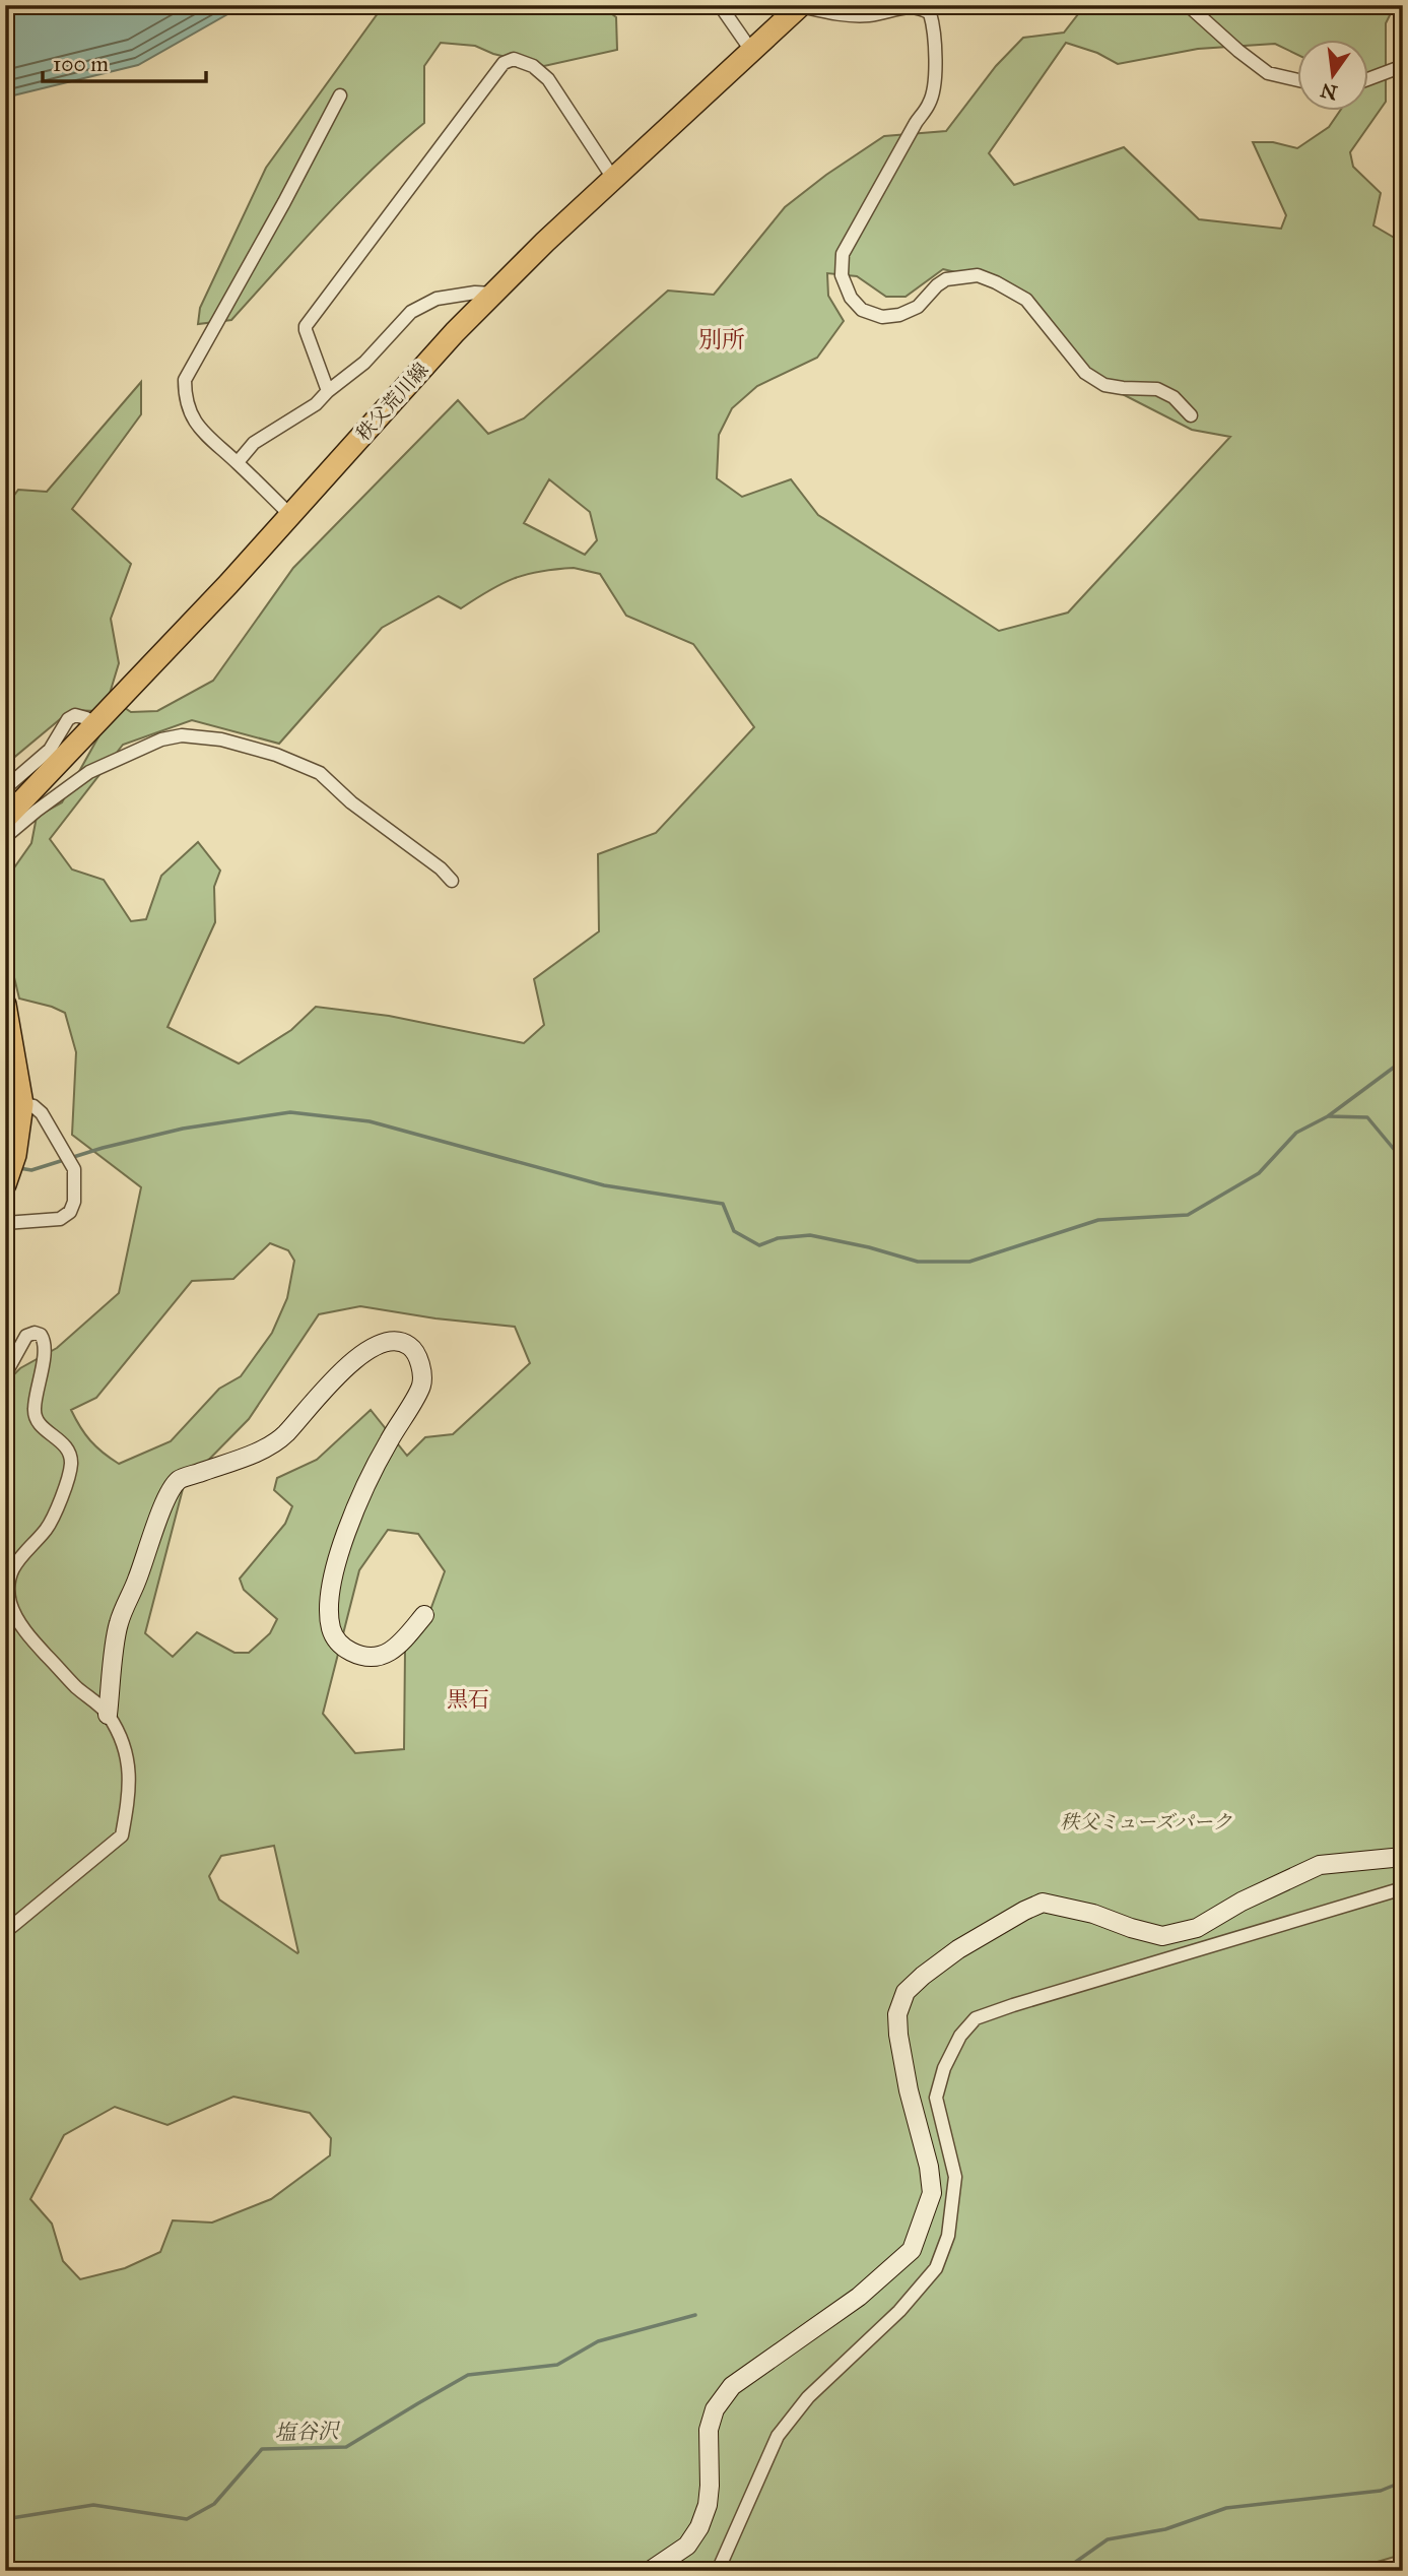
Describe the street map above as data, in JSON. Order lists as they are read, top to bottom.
{
  "streets": {
    "main road": ["秩父荒川線"]
  },
  "districts": ["別所", "黒石"],
  "water": ["塩谷沢"],
  "parks": ["秩父ミューズパーク"],
  "scale_bar": "100 m",
  "north": "bottom"
}
